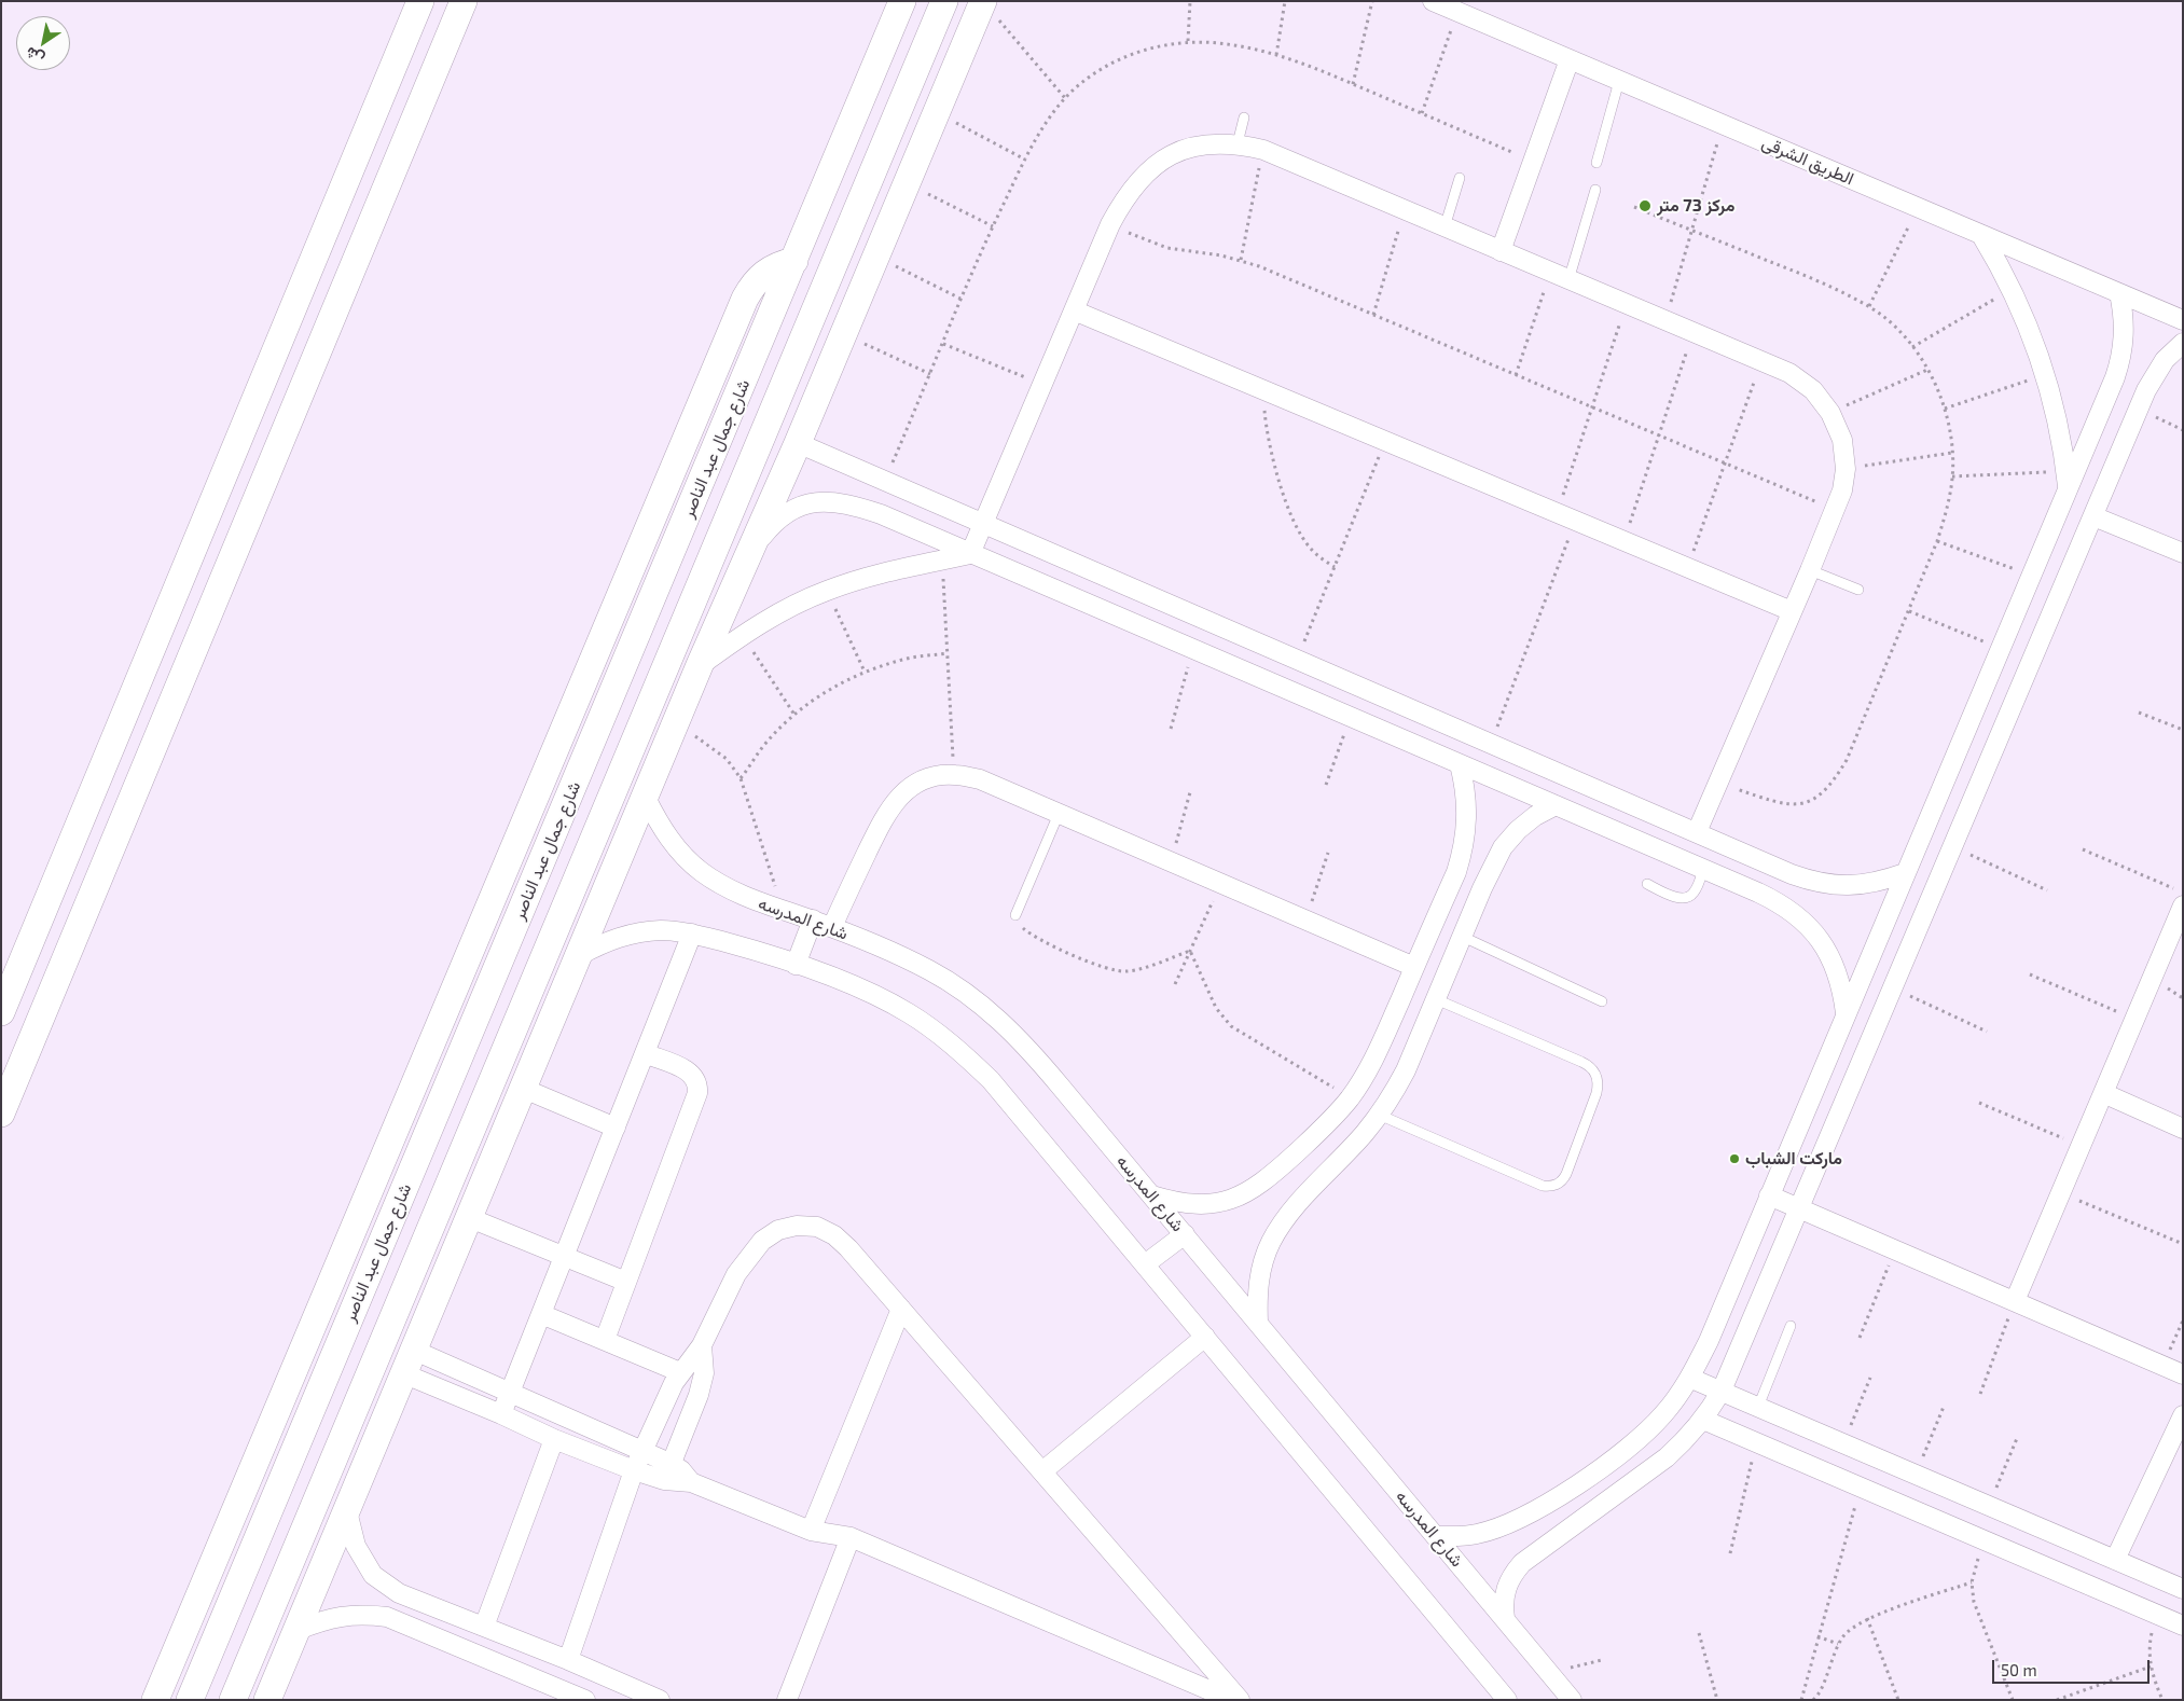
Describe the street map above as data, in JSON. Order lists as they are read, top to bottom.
{
  "streets": {
    "main road": ["شارع جمال عبد الناصر"],
    "street": ["الطريق الشرقى", "شارع المدرسه"]
  },
  "places": ["مركز 73 متر", "ماركت الشباب"],
  "scale_bar": "50 m",
  "north": "bottom left"
}
